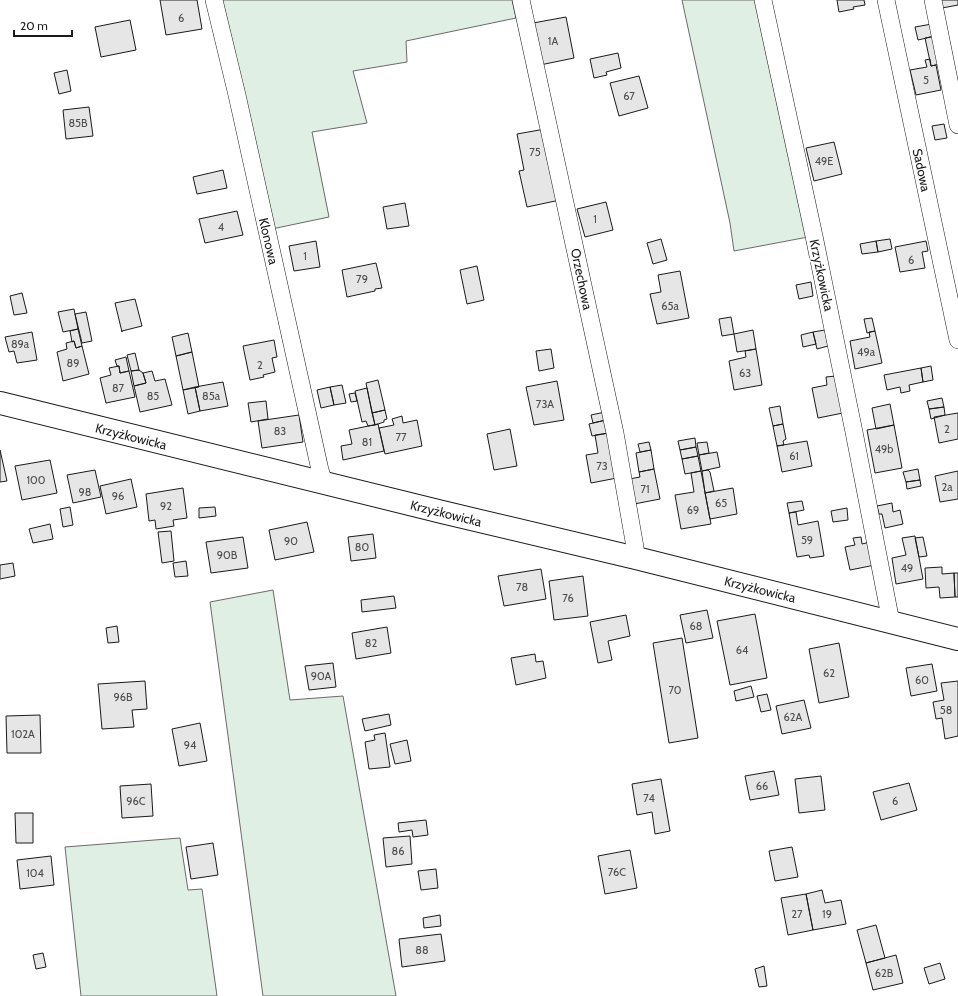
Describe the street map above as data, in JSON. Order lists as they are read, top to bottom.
{
  "streets": {
    "street": [
      "Sadowa",
      "Klonowa",
      "Krzyżkowicka",
      "Orzechowa"
    ]
  },
  "crossings": [
    ["Klonowa", "Krzyżkowicka"],
    ["Krzyżkowicka", "Orzechowa"]
  ],
  "house_numbers": [
    "6",
    "1A",
    "5",
    "67",
    "85B",
    "75",
    "49E",
    "1",
    "4",
    "1",
    "6",
    "79",
    "65a",
    "89a",
    "49a",
    "89",
    "2",
    "63",
    "87",
    "85",
    "85a",
    "73A",
    "2",
    "83",
    "77",
    "81",
    "49b",
    "61",
    "73",
    "100",
    "2a",
    "71",
    "98",
    "96",
    "65",
    "92",
    "69",
    "59",
    "90",
    "80",
    "90B",
    "49",
    "78",
    "76",
    "68",
    "82",
    "64",
    "62",
    "90A",
    "60",
    "70",
    "96B",
    "58",
    "62A",
    "102A",
    "94",
    "66",
    "74",
    "96C",
    "6",
    "86",
    "76C",
    "104",
    "27",
    "19",
    "88",
    "62B"
  ],
  "scale_bar": "20 m"
}
